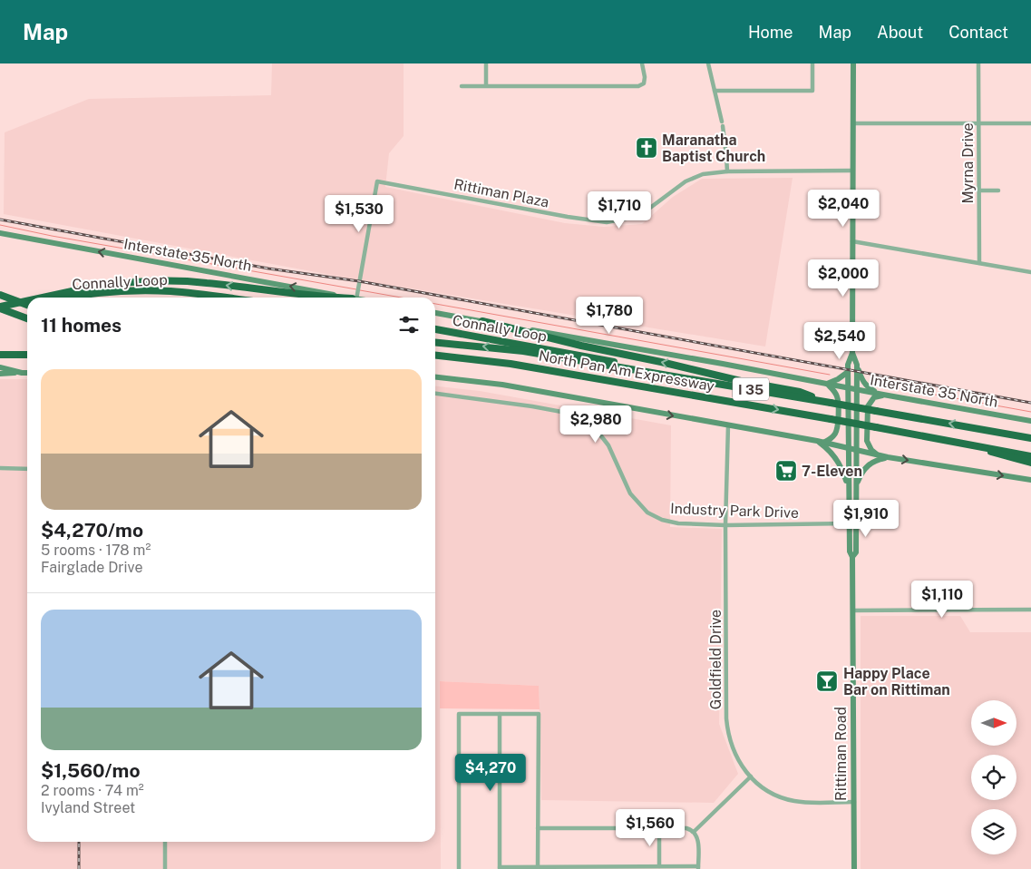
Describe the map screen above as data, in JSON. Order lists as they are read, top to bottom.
{
  "streets": {
    "highway": ["Connally Loop", "North Pan Am Expressway", "I 35"],
    "main road": ["Interstate 35 North", "Rittiman Road"],
    "street": [
      "Myrna Drive",
      "Rittiman Plaza",
      "Industry Park Drive",
      "Goldfield Drive"
    ]
  },
  "crossings": [
    ["Rittiman Plaza", "Rittiman Road"],
    ["Interstate 35 North", "Rittiman Road"],
    ["Connally Loop", "North Pan Am Expressway"],
    ["Industry Park Drive", "Goldfield Drive"],
    ["Industry Park Drive", "Rittiman Road"],
    ["Goldfield Drive", "Rittiman Road"]
  ],
  "one_way": ["Interstate 35 North"],
  "places": {
    "church": ["Maranatha Baptist Church"],
    "supermarket": ["7-Eleven"],
    "bar": ["Happy Place Bar on Rittiman"]
  },
  "north": "right",
  "page": {
    "header": "Map",
    "nav": [
      "Home",
      "Map",
      "About",
      "Contact"
    ],
    "price": [
      "$2,040",
      "$1,710",
      "$1,530",
      "$2,000",
      "$1,780",
      "$2,540",
      "$2,980",
      "$1,910",
      "$1,110",
      "$4,270",
      "$1,560"
    ],
    "heading": "11 homes",
    "list": [
      {
        "name": "$4,270/mo",
        "note": "5 rooms · 178 m² · Fairglade Drive"
      },
      {
        "name": "$1,560/mo",
        "note": "2 rooms · 74 m² · Ivyland Street"
      }
    ]
  }
}
